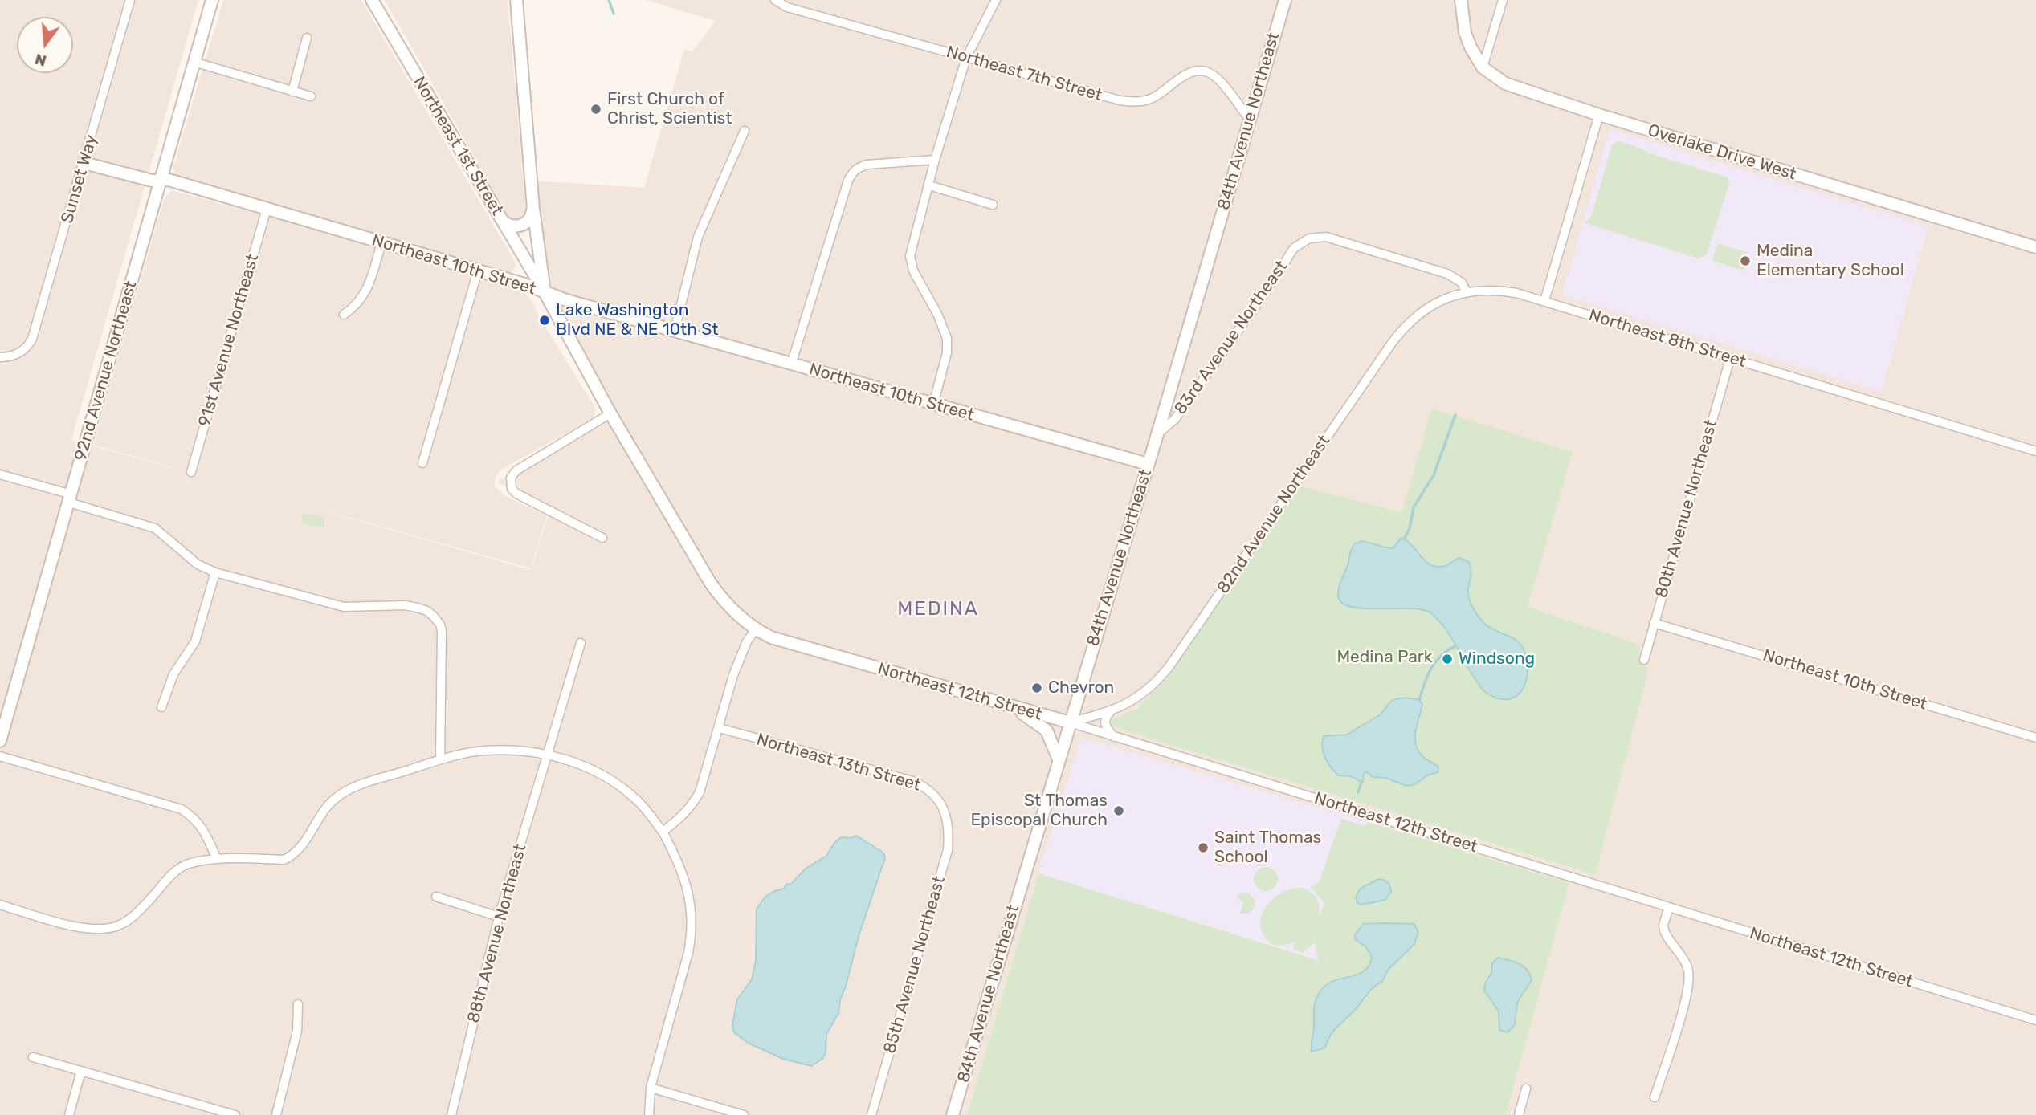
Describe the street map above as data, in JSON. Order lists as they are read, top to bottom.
{
  "streets": {
    "main road": [
      "84th Avenue Northeast",
      "Northeast 1st Street",
      "Overlake Drive West",
      "Northeast 10th Street",
      "92nd Avenue Northeast",
      "Northeast 12th Street"
    ],
    "street": [
      "Northeast 7th Street",
      "Sunset Way",
      "83rd Avenue Northeast",
      "Northeast 8th Street",
      "91st Avenue Northeast",
      "80th Avenue Northeast",
      "82nd Avenue Northeast",
      "Northeast 13th Street",
      "88th Avenue Northeast",
      "85th Avenue Northeast"
    ]
  },
  "crossings": [
    ["Northeast 7th Street", "84th Avenue Northeast"],
    ["84th Avenue Northeast", "Northeast 10th Street"],
    ["84th Avenue Northeast", "83rd Avenue Northeast"],
    ["84th Avenue Northeast", "82nd Avenue Northeast"],
    ["84th Avenue Northeast", "Northeast 12th Street"],
    ["Northeast 1st Street", "Northeast 10th Street"],
    ["Northeast 1st Street", "Northeast 12th Street"],
    ["Sunset Way", "Northeast 10th Street"],
    ["Northeast 10th Street", "91st Avenue Northeast"],
    ["Northeast 10th Street", "92nd Avenue Northeast"],
    ["Northeast 10th Street", "80th Avenue Northeast"],
    ["83rd Avenue Northeast", "Northeast 8th Street"],
    ["83rd Avenue Northeast", "82nd Avenue Northeast"],
    ["Northeast 8th Street", "80th Avenue Northeast"],
    ["Northeast 8th Street", "82nd Avenue Northeast"],
    ["82nd Avenue Northeast", "Northeast 12th Street"],
    ["Northeast 13th Street", "85th Avenue Northeast"]
  ],
  "districts": ["MEDINA"],
  "parks": ["Medina Park"],
  "places": [
    "First Church of Christ, Scientist",
    "Medina Elementary School",
    "Lake Washington Blvd NE & NE 10th St",
    "Windsong",
    "Chevron",
    "St Thomas Episcopal Church",
    "Saint Thomas School"
  ],
  "north": "bottom"
}
